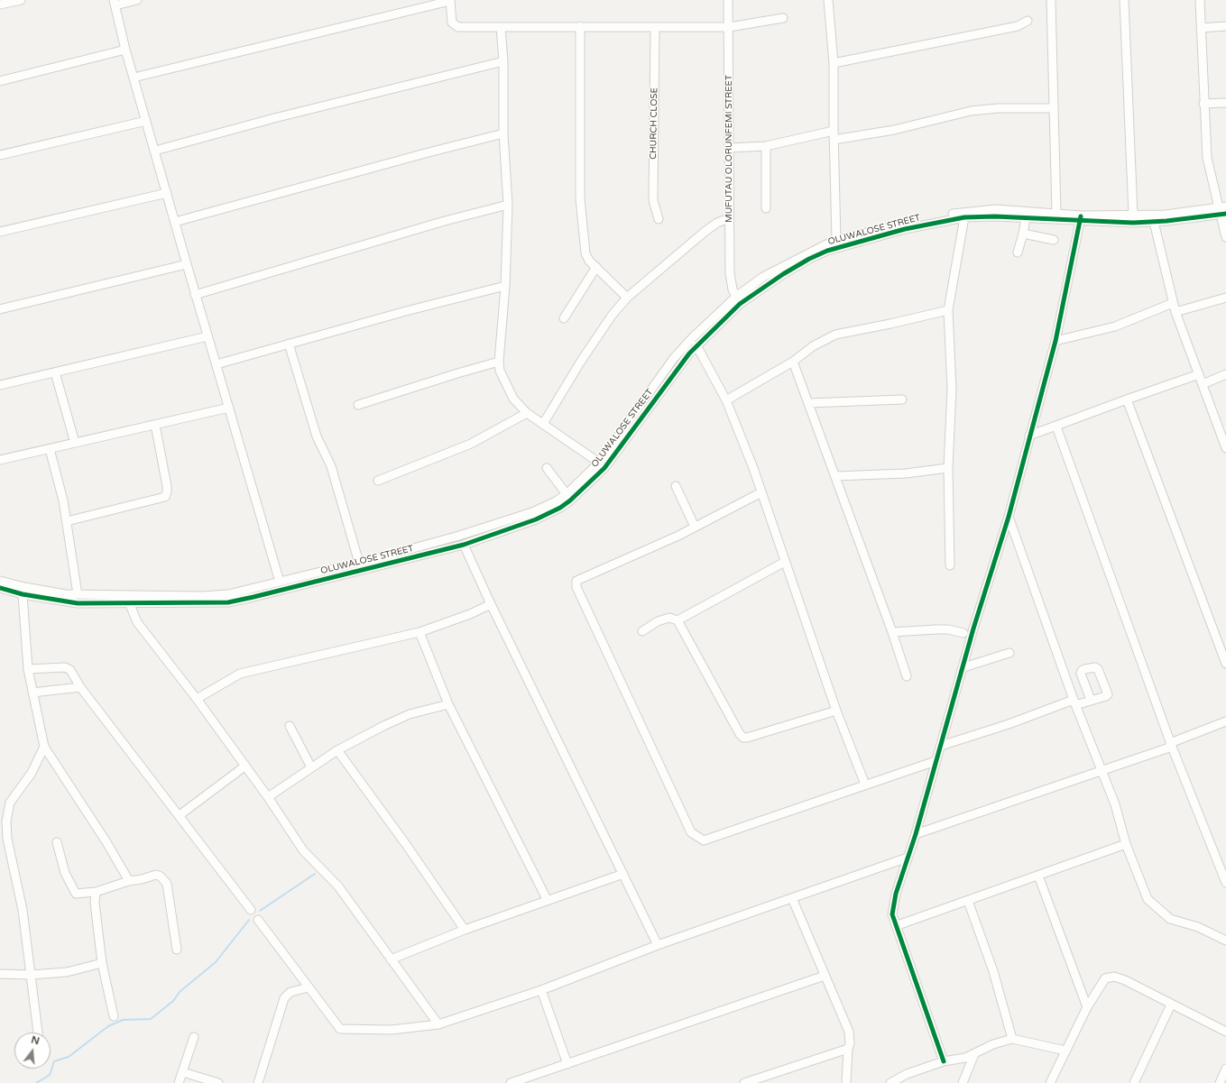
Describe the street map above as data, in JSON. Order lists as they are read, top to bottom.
{
  "streets": {
    "street": ["CHURCH CLOSE", "MUFUTAU OLORUNFEMI STREET", "OLUWALOSE STREET"]
  },
  "crossings": [
    ["MUFUTAU OLORUNFEMI STREET", "OLUWALOSE STREET"]
  ],
  "north": "top"
}
